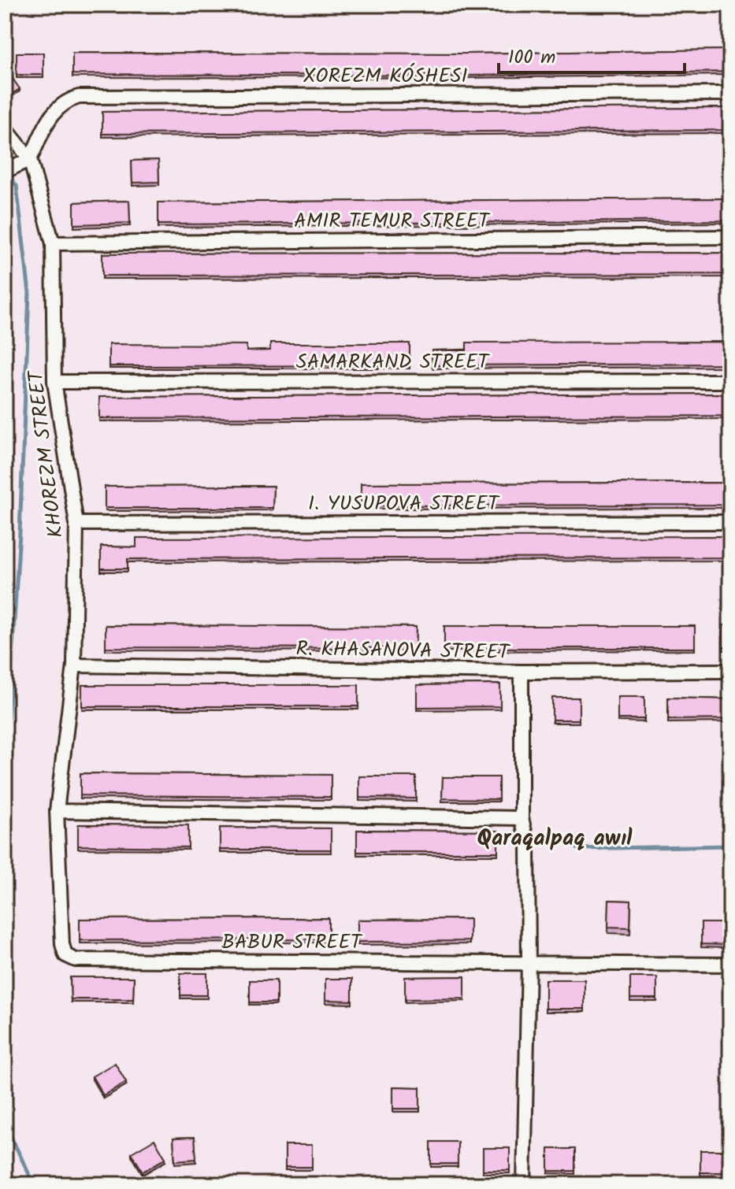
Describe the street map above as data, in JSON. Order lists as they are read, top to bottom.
{
  "streets": {
    "street": [
      "XOREZM KÓSHESI",
      "AMIR TEMUR STREET",
      "SAMARKAND STREET",
      "KHOREZM STREET",
      "I. YUSUPOVA STREET",
      "R. KHASANOVA STREET",
      "BABUR STREET"
    ]
  },
  "crossings": [
    ["XOREZM KÓSHESI", "KHOREZM STREET"],
    ["AMIR TEMUR STREET", "KHOREZM STREET"],
    ["SAMARKAND STREET", "KHOREZM STREET"],
    ["KHOREZM STREET", "I. YUSUPOVA STREET"],
    ["KHOREZM STREET", "R. KHASANOVA STREET"],
    ["KHOREZM STREET", "BABUR STREET"]
  ],
  "districts": ["Qaraqalpaq awıl"],
  "scale_bar": "100 m"
}
